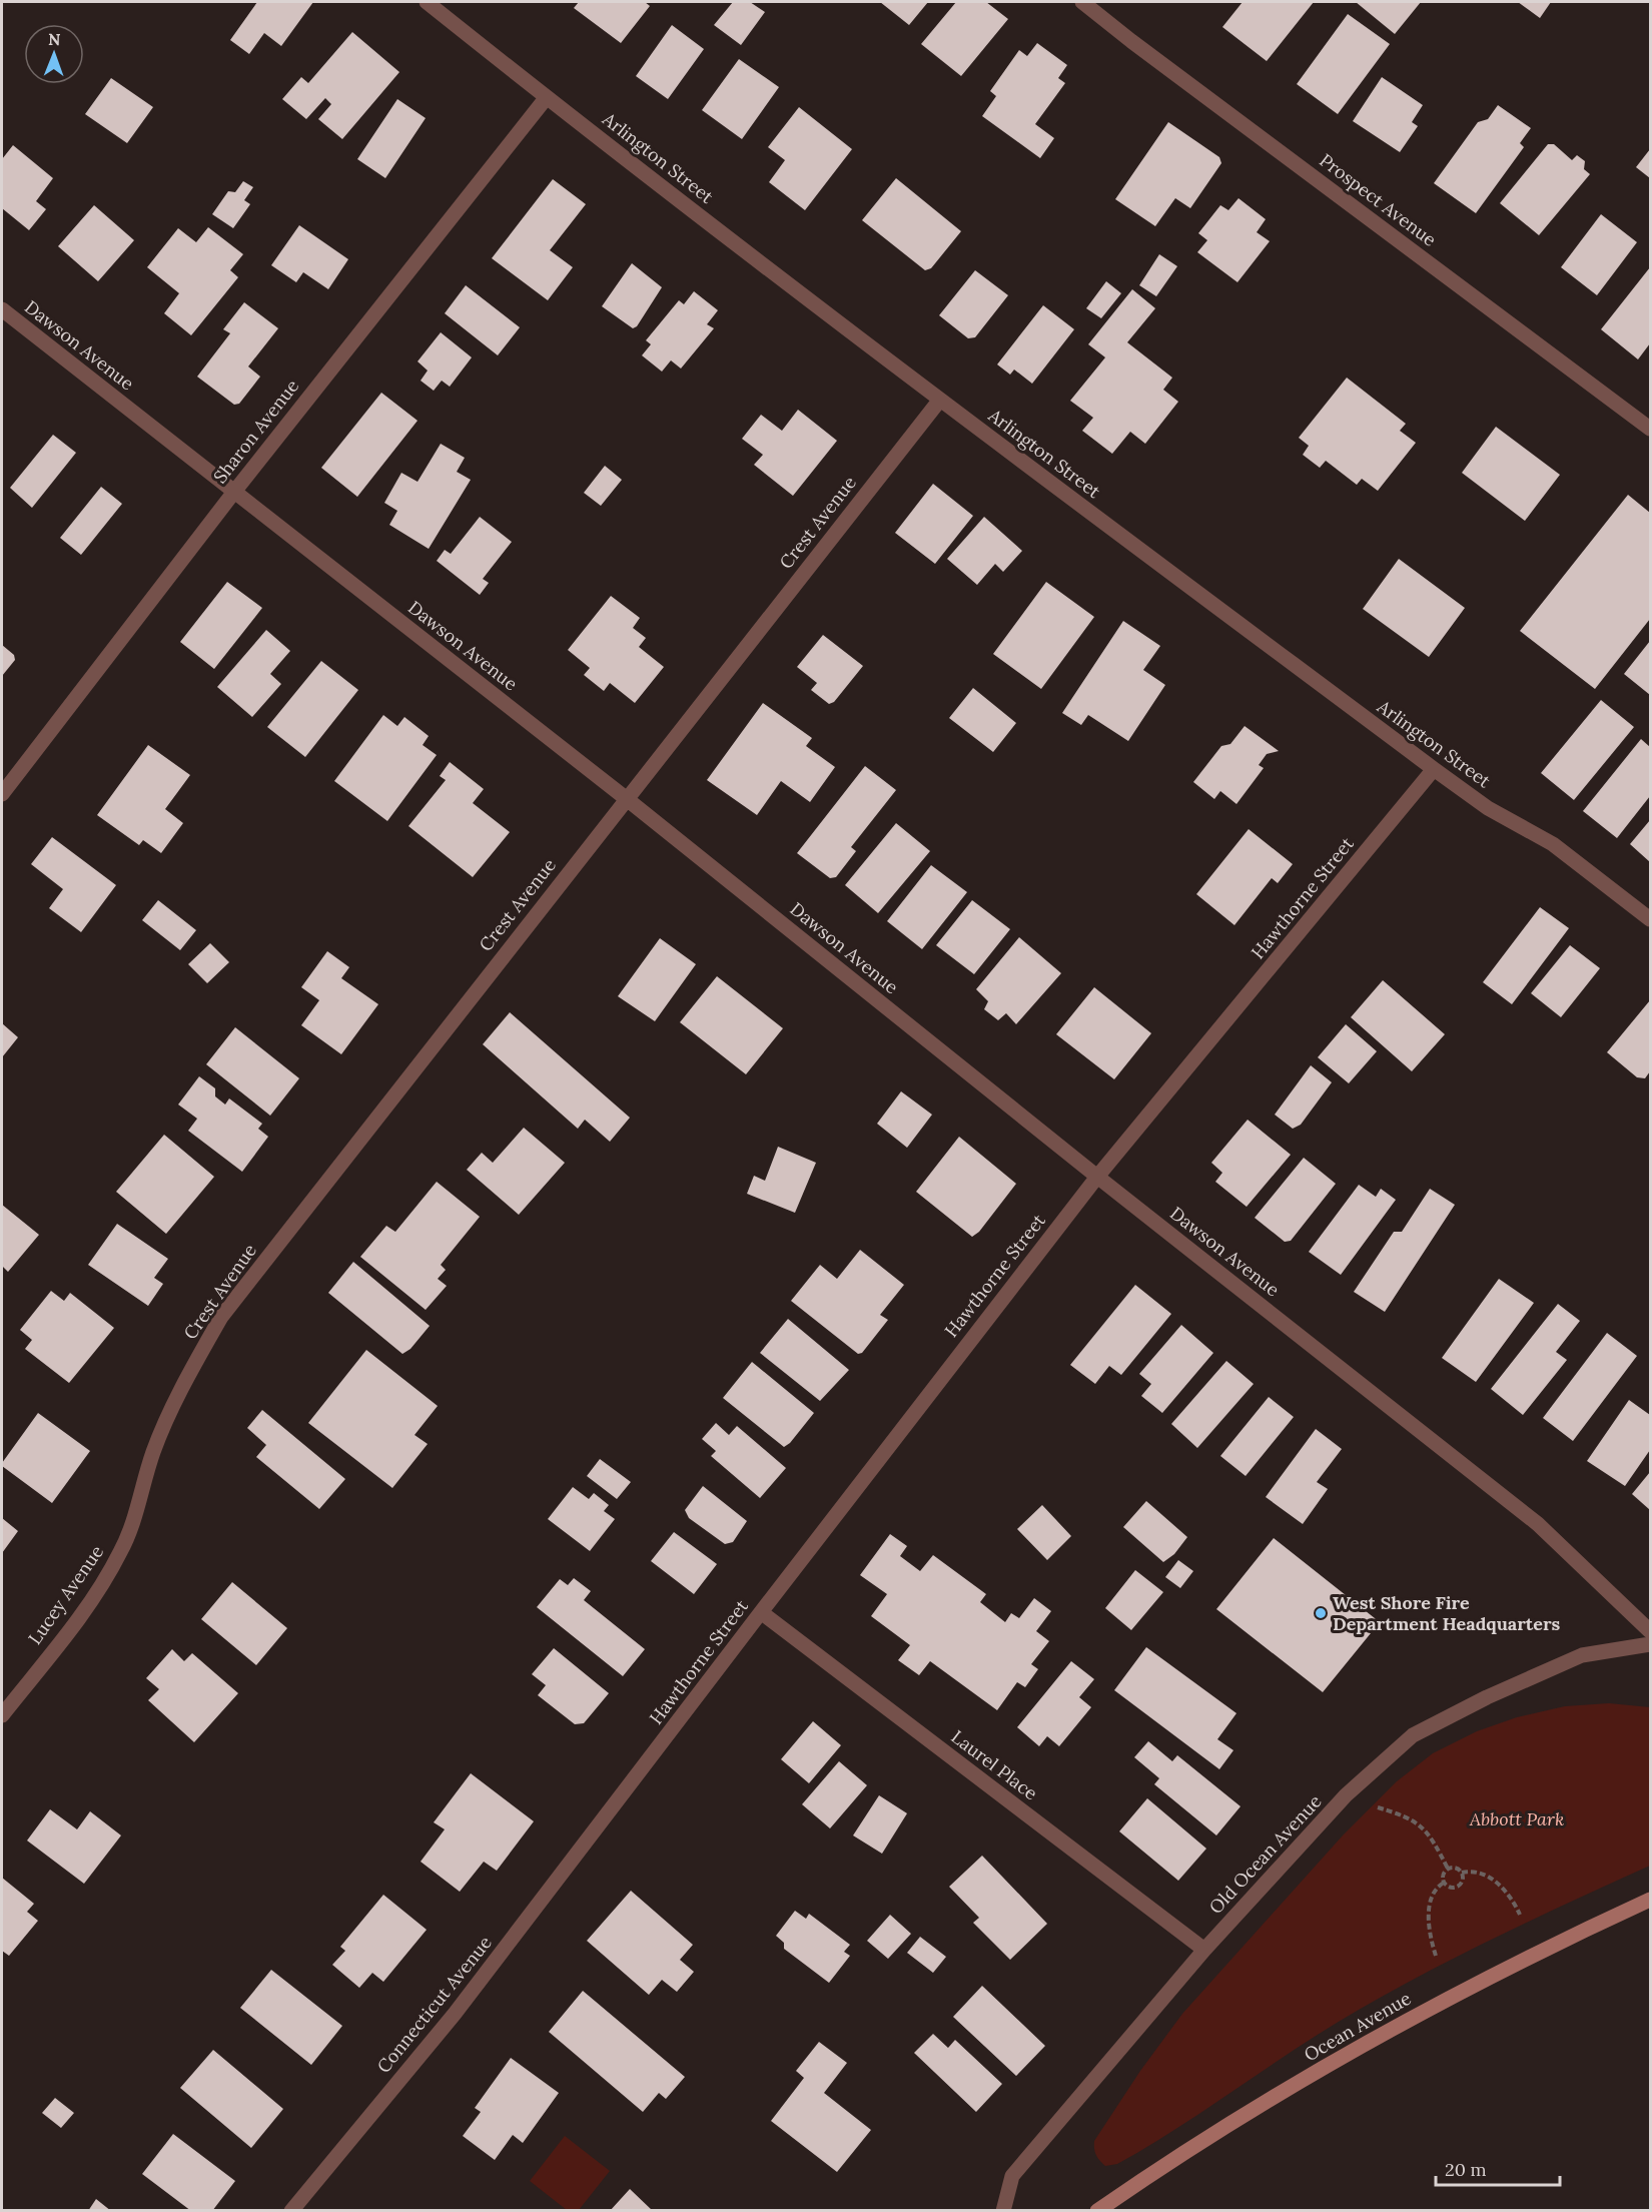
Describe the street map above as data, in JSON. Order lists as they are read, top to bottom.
{
  "streets": {
    "main road": ["Ocean Avenue"],
    "street": [
      "Arlington Street",
      "Prospect Avenue",
      "Dawson Avenue",
      "Sharon Avenue",
      "Crest Avenue",
      "Hawthorne Street",
      "Lucey Avenue",
      "Laurel Place",
      "Old Ocean Avenue",
      "Connecticut Avenue"
    ]
  },
  "crossings": [
    ["Arlington Street", "Sharon Avenue"],
    ["Arlington Street", "Crest Avenue"],
    ["Arlington Street", "Hawthorne Street"],
    ["Dawson Avenue", "Sharon Avenue"],
    ["Dawson Avenue", "Crest Avenue"],
    ["Dawson Avenue", "Hawthorne Street"],
    ["Crest Avenue", "Lucey Avenue"],
    ["Hawthorne Street", "Laurel Place"],
    ["Hawthorne Street", "Connecticut Avenue"],
    ["Laurel Place", "Old Ocean Avenue"]
  ],
  "parks": ["Abbott Park"],
  "places": ["West Shore Fire Department Headquarters"],
  "scale_bar": "20 m",
  "north": "top"
}
